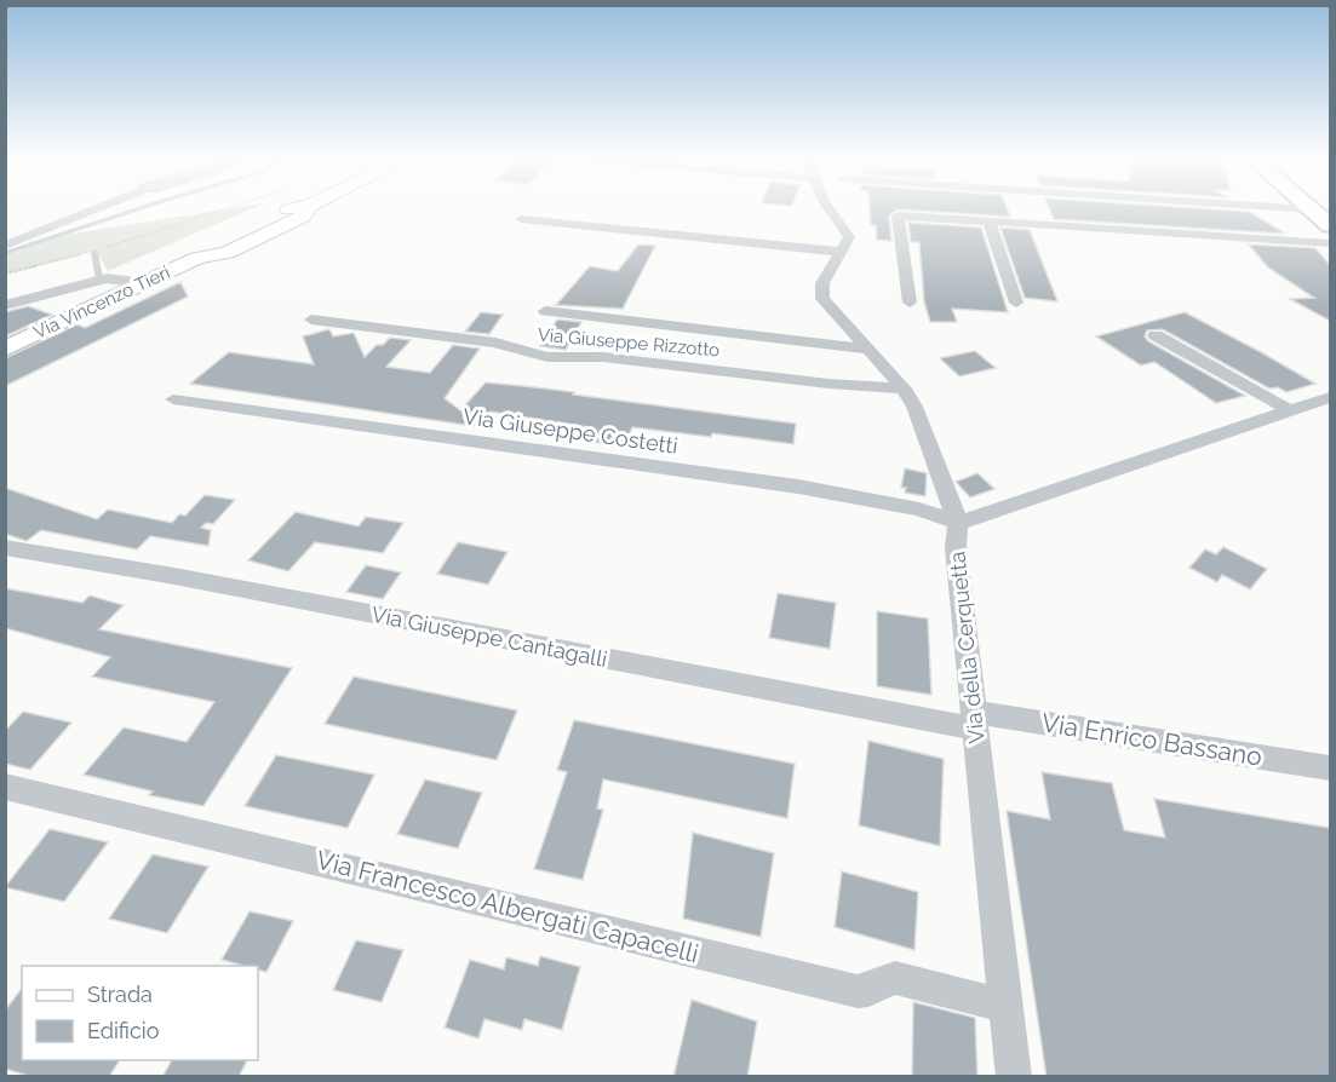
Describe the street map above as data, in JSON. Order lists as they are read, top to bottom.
{
  "streets": {
    "street": [
      "Via Vincenzo Tieri",
      "Via Giuseppe Rizzotto",
      "Via Giuseppe Costetti",
      "Via Giuseppe Cantagalli",
      "Via della Cerquetta",
      "Via Enrico Bassano",
      "Via Francesco Albergati Capacelli"
    ]
  },
  "crossings": [
    ["Via Giuseppe Costetti", "Via della Cerquetta"],
    ["Via Giuseppe Cantagalli", "Via della Cerquetta"],
    ["Via Giuseppe Cantagalli", "Via Enrico Bassano"],
    ["Via della Cerquetta", "Via Enrico Bassano"],
    ["Via della Cerquetta", "Via Francesco Albergati Capacelli"]
  ],
  "legend": ["Strada", "Edificio"]
}
